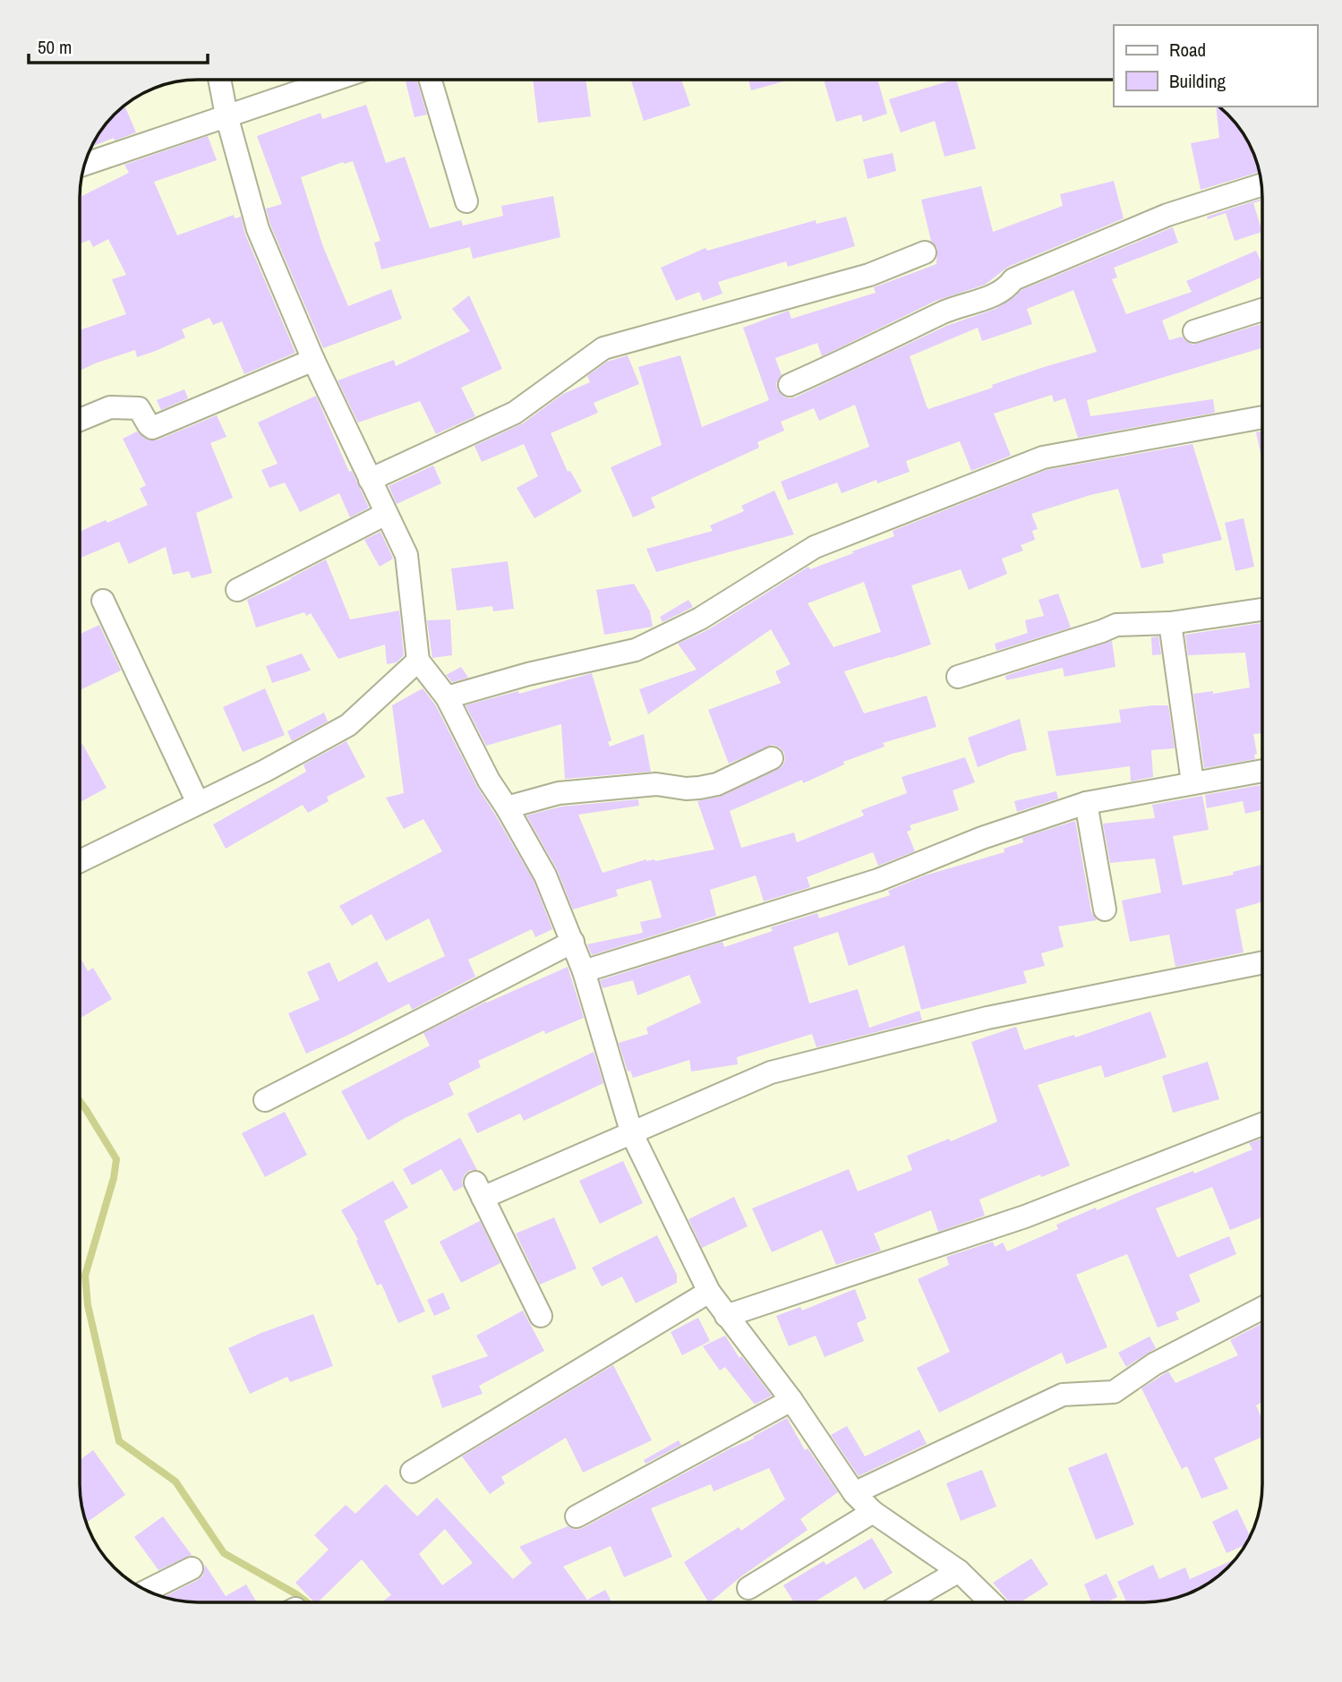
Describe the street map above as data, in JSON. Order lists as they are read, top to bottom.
{
  "legend": ["Road", "Building"],
  "scale_bar": "50 m"
}
